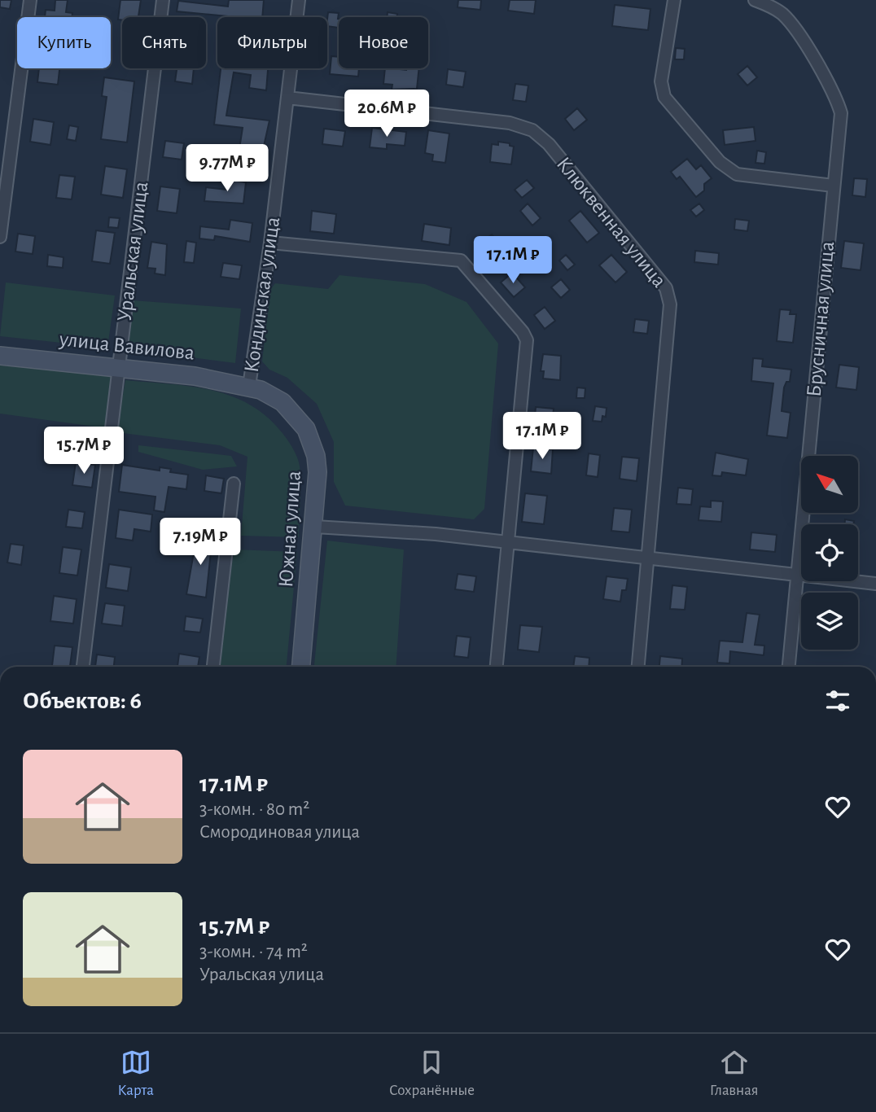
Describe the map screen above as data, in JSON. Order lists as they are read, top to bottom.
{
  "streets": {
    "street": [
      "Клюквенная улица",
      "Уральская улица",
      "Кондинская улица",
      "Брусничная улица",
      "улица Вавилова",
      "Южная улица"
    ]
  },
  "crossings": [
    ["Клюквенная улица", "Кондинская улица"],
    ["Уральская улица", "улица Вавилова"],
    ["Кондинская улица", "улица Вавилова"],
    ["Кондинская улица", "Южная улица"],
    ["улица Вавилова", "Южная улица"]
  ],
  "north": "top left",
  "page": {
    "chip": [
      "Купить",
      "Снять",
      "Фильтры",
      "Новое"
    ],
    "price": [
      "20.6M ₽",
      "9.77M ₽",
      "17.1M ₽",
      "17.1M ₽",
      "15.7M ₽",
      "7.19M ₽"
    ],
    "heading": "Объектов: 6",
    "list": [
      {
        "name": "17.1M ₽",
        "note": "3-комн. · 80 m² · Смородиновая улица"
      },
      {
        "name": "15.7M ₽",
        "note": "3-комн. · 74 m² · Уральская улица"
      }
    ],
    "tabs": ["Карта", "Сохранённые", "Главная"]
  }
}
